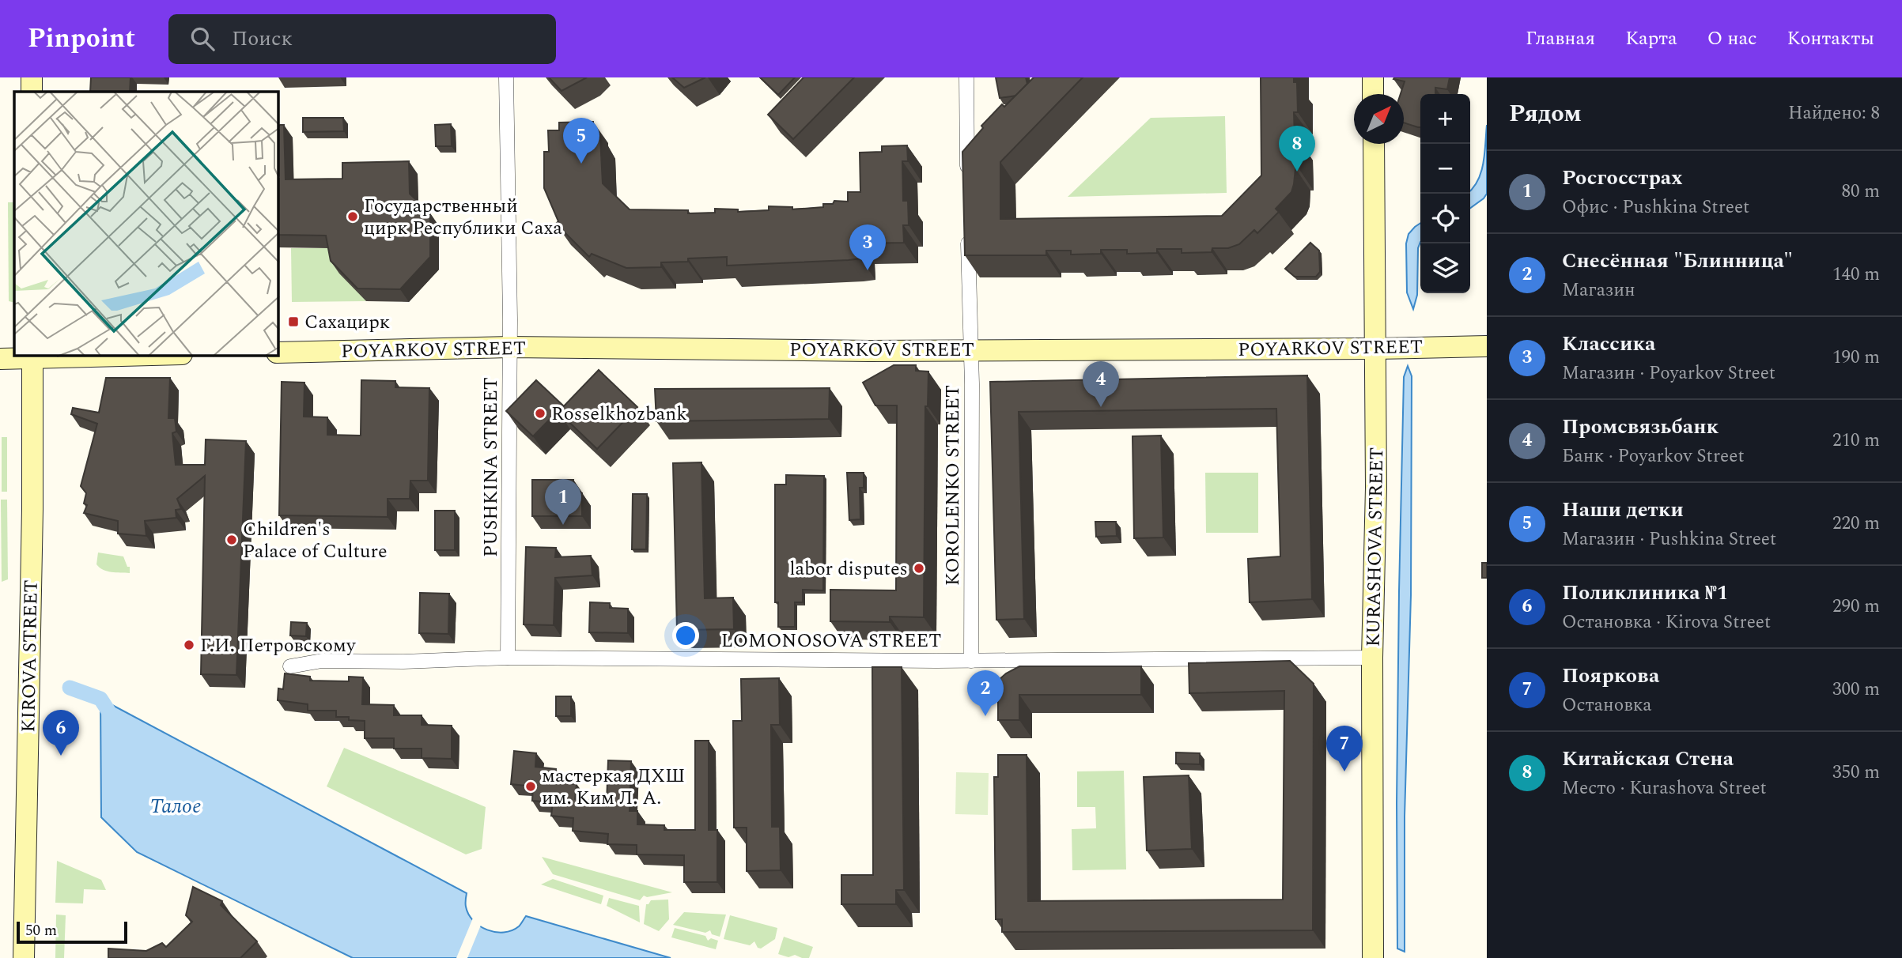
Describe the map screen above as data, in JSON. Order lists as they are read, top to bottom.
{
  "streets": {
    "main road": ["POYARKOV STREET", "KURASHOVA STREET", "KIROVA STREET"],
    "street": ["PUSHKINA STREET", "KOROLENKO STREET", "LOMONOSOVA STREET"]
  },
  "crossings": [
    ["POYARKOV STREET", "PUSHKINA STREET"],
    ["POYARKOV STREET", "KOROLENKO STREET"],
    ["POYARKOV STREET", "KURASHOVA STREET"],
    ["PUSHKINA STREET", "LOMONOSOVA STREET"],
    ["KOROLENKO STREET", "LOMONOSOVA STREET"],
    ["KURASHOVA STREET", "LOMONOSOVA STREET"]
  ],
  "water": ["Талое"],
  "places": {
    "other": [
      "Государственный цирк Республики Саха",
      "Rosselkhozbank",
      "Children's Palace of Culture",
      "labor disputes",
      "Г.И. Петровскому",
      "мастеркая ДХШ им. Ким Л. А."
    ],
    "transit": ["Сахацирк"]
  },
  "scale_bar": "50 m",
  "north": "top right",
  "page": {
    "header": "Pinpoint",
    "search": "Поиск",
    "nav": [
      "Главная",
      "Карта",
      "О нас",
      "Контакты"
    ],
    "heading": ["Рядом", "Найдено: 8"],
    "map_buttons": ["+", "−"],
    "pins": [
      "5",
      "8",
      "3",
      "4",
      "1",
      "2",
      "6",
      "7"
    ],
    "list": [
      {
        "mark": "1",
        "name": "Росгосстрах",
        "note": "Офис · Pushkina Street",
        "value": "80 m"
      },
      {
        "mark": "2",
        "name": "Снесённая \"Блинница\"",
        "note": "Магазин",
        "value": "140 m"
      },
      {
        "mark": "3",
        "name": "Классика",
        "note": "Магазин · Poyarkov Street",
        "value": "190 m"
      },
      {
        "mark": "4",
        "name": "Промсвязьбанк",
        "note": "Банк · Poyarkov Street",
        "value": "210 m"
      },
      {
        "mark": "5",
        "name": "Наши детки",
        "note": "Магазин · Pushkina Street",
        "value": "220 m"
      },
      {
        "mark": "6",
        "name": "Поликлиника №1",
        "note": "Остановка · Kirova Street",
        "value": "290 m"
      },
      {
        "mark": "7",
        "name": "Пояркова",
        "note": "Остановка",
        "value": "300 m"
      },
      {
        "mark": "8",
        "name": "Китайская Стена",
        "note": "Место · Kurashova Street",
        "value": "350 m"
      }
    ],
    "scale": "50 m"
  }
}
